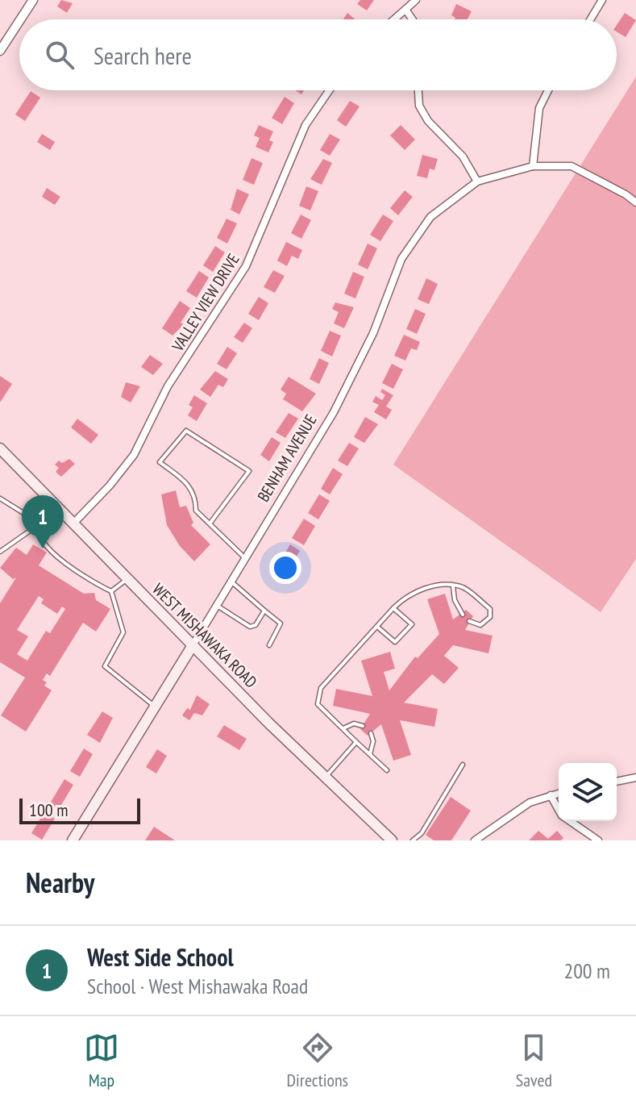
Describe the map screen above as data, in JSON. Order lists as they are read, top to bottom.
{
  "streets": {
    "main road": ["BENHAM AVENUE", "WEST MISHAWAKA ROAD"],
    "street": ["VALLEY VIEW DRIVE"]
  },
  "crossings": [
    ["VALLEY VIEW DRIVE", "WEST MISHAWAKA ROAD"],
    ["BENHAM AVENUE", "WEST MISHAWAKA ROAD"]
  ],
  "scale_bar": "100 m",
  "page": {
    "search": "Search here",
    "pins": "1",
    "scale": "100 m",
    "heading": "Nearby",
    "list": [
      {
        "mark": "1",
        "name": "West Side School",
        "note": "School · West Mishawaka Road",
        "value": "200 m"
      }
    ],
    "nav": ["Map", "Directions", "Saved"]
  }
}
